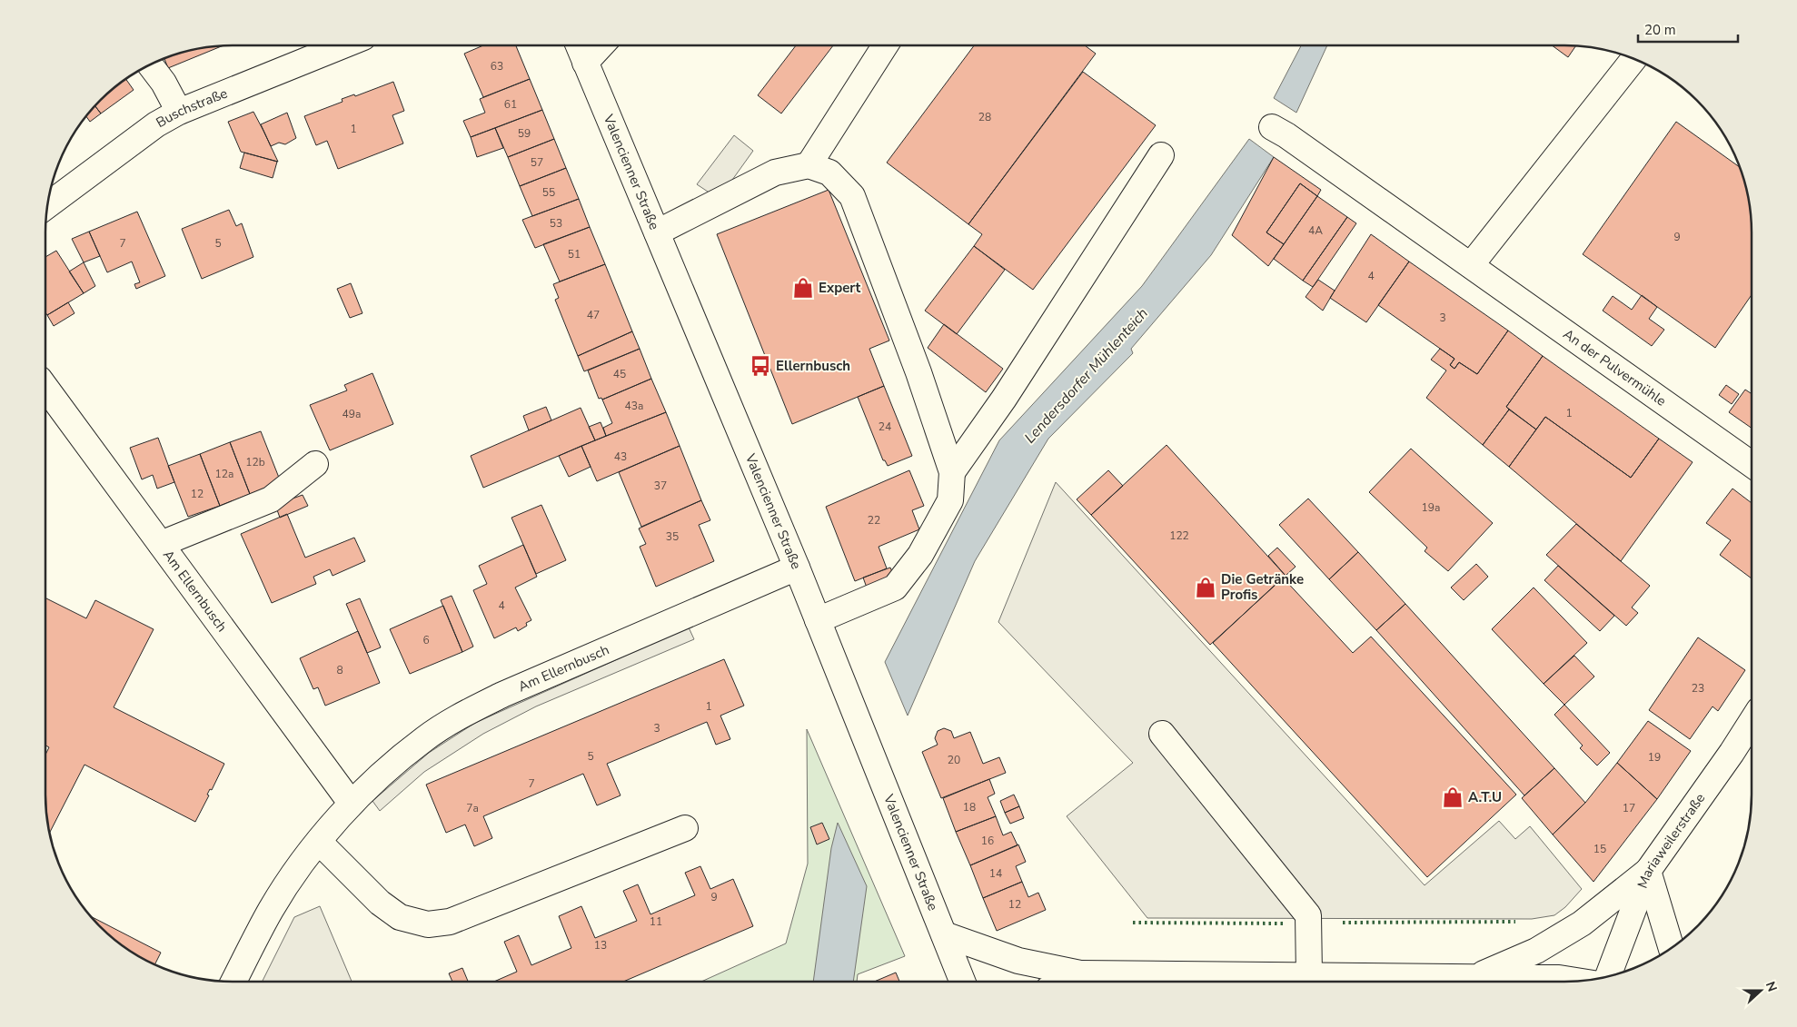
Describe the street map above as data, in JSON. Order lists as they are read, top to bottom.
{
  "streets": {
    "street": [
      "Buschstraße",
      "Valencienner Straße",
      "An der Pulvermühle",
      "Am Ellernbusch",
      "Mariaweilerstraße"
    ]
  },
  "crossings": [
    ["Valencienner Straße", "Am Ellernbusch"]
  ],
  "water": ["Lendersdorfer Mühlenteich"],
  "places": {
    "shop": ["Expert", "Die Getränke Profis", "A.T.U"],
    "bus stop": ["Ellernbusch"]
  },
  "house_numbers": [
    "63",
    "61",
    "28",
    "1",
    "59",
    "57",
    "55",
    "53",
    "4A",
    "9",
    "7",
    "5",
    "51",
    "4",
    "47",
    "3",
    "45",
    "43a",
    "1",
    "49a",
    "24",
    "43",
    "12b",
    "12a",
    "37",
    "12",
    "19a",
    "22",
    "122",
    "35",
    "4",
    "6",
    "8",
    "23",
    "1",
    "3",
    "5",
    "19",
    "20",
    "7",
    "18",
    "7a",
    "17",
    "16",
    "15",
    "14",
    "9",
    "12",
    "11",
    "13"
  ],
  "scale_bar": "20 m",
  "north": "right"
}
